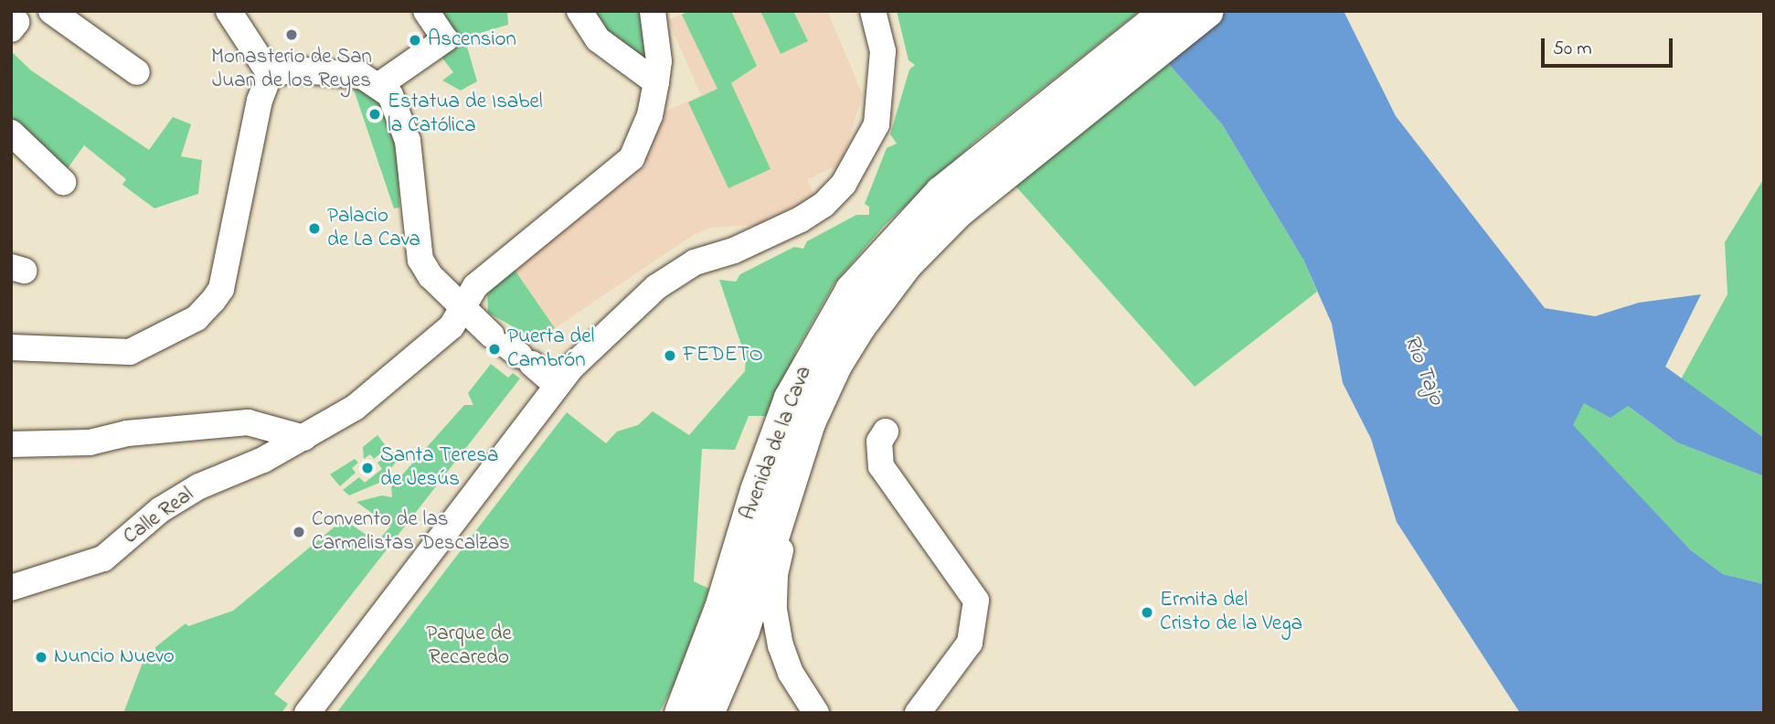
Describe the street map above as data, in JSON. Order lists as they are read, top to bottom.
{
  "streets": {
    "main road": ["Avenida de la Cava"],
    "street": ["Calle Real"]
  },
  "water": ["Río Tajo"],
  "parks": ["Parque de Recaredo"],
  "places": [
    "Monasterio de San Juan de los Reyes",
    "Ascension",
    "Estatua de Isabel la Católica",
    "Palacio de La Cava",
    "Puerta del Cambrón",
    "FEDETO",
    "Santa Teresa de Jesús",
    "Convento de las Carmelistas Descalzas",
    "Ermita del Cristo de la Vega",
    "Nuncio Nuevo"
  ],
  "scale_bar": "50 m"
}
